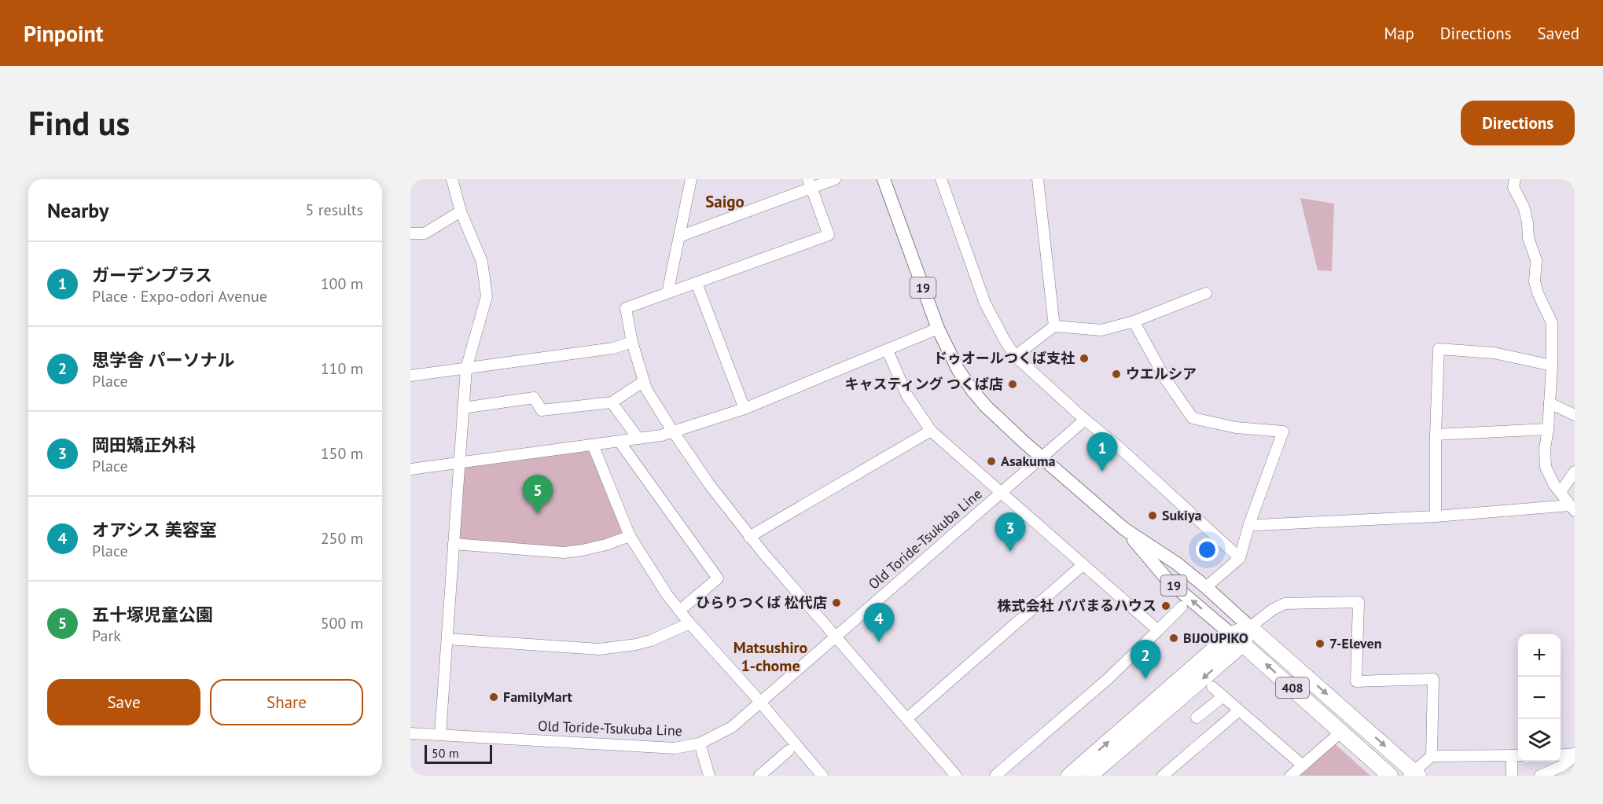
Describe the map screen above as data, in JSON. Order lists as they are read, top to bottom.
{
  "streets": {
    "highway": ["408"],
    "main road": ["19"],
    "street": ["Old Toride-Tsukuba Line"]
  },
  "crossings": [
    ["19", "Old Toride-Tsukuba Line"],
    ["19", "408"]
  ],
  "districts": ["Saigo", "Matsushiro 1-chome"],
  "places": [
    "ドゥオールつくば支社",
    "ウエルシア",
    "キャスティング つくば店",
    "Asakuma",
    "Sukiya",
    "ひらりつくば 松代店",
    "株式会社 パパまるハウス",
    "BIJOUPIKO",
    "7-Eleven",
    "FamilyMart"
  ],
  "scale_bar": "50 m",
  "page": {
    "header": "Pinpoint",
    "nav": ["Map", "Directions", "Saved"],
    "buttons": [
      "Directions",
      ["Save", "Share"]
    ],
    "title": "Find us",
    "heading": ["Nearby", "5 results"],
    "list": [
      {
        "mark": "1",
        "name": "ガーデンプラス",
        "note": "Place · Expo-odori Avenue",
        "value": "100 m"
      },
      {
        "mark": "2",
        "name": "思学舎 パーソナル",
        "note": "Place",
        "value": "110 m"
      },
      {
        "mark": "3",
        "name": "岡田矯正外科",
        "note": "Place",
        "value": "150 m"
      },
      {
        "mark": "4",
        "name": "オアシス 美容室",
        "note": "Place",
        "value": "250 m"
      },
      {
        "mark": "5",
        "name": "五十塚児童公園",
        "note": "Park",
        "value": "500 m"
      }
    ],
    "pins": [
      "1",
      "5",
      "3",
      "4",
      "2"
    ],
    "map_buttons": ["+", "−"],
    "scale": "50 m"
  }
}
